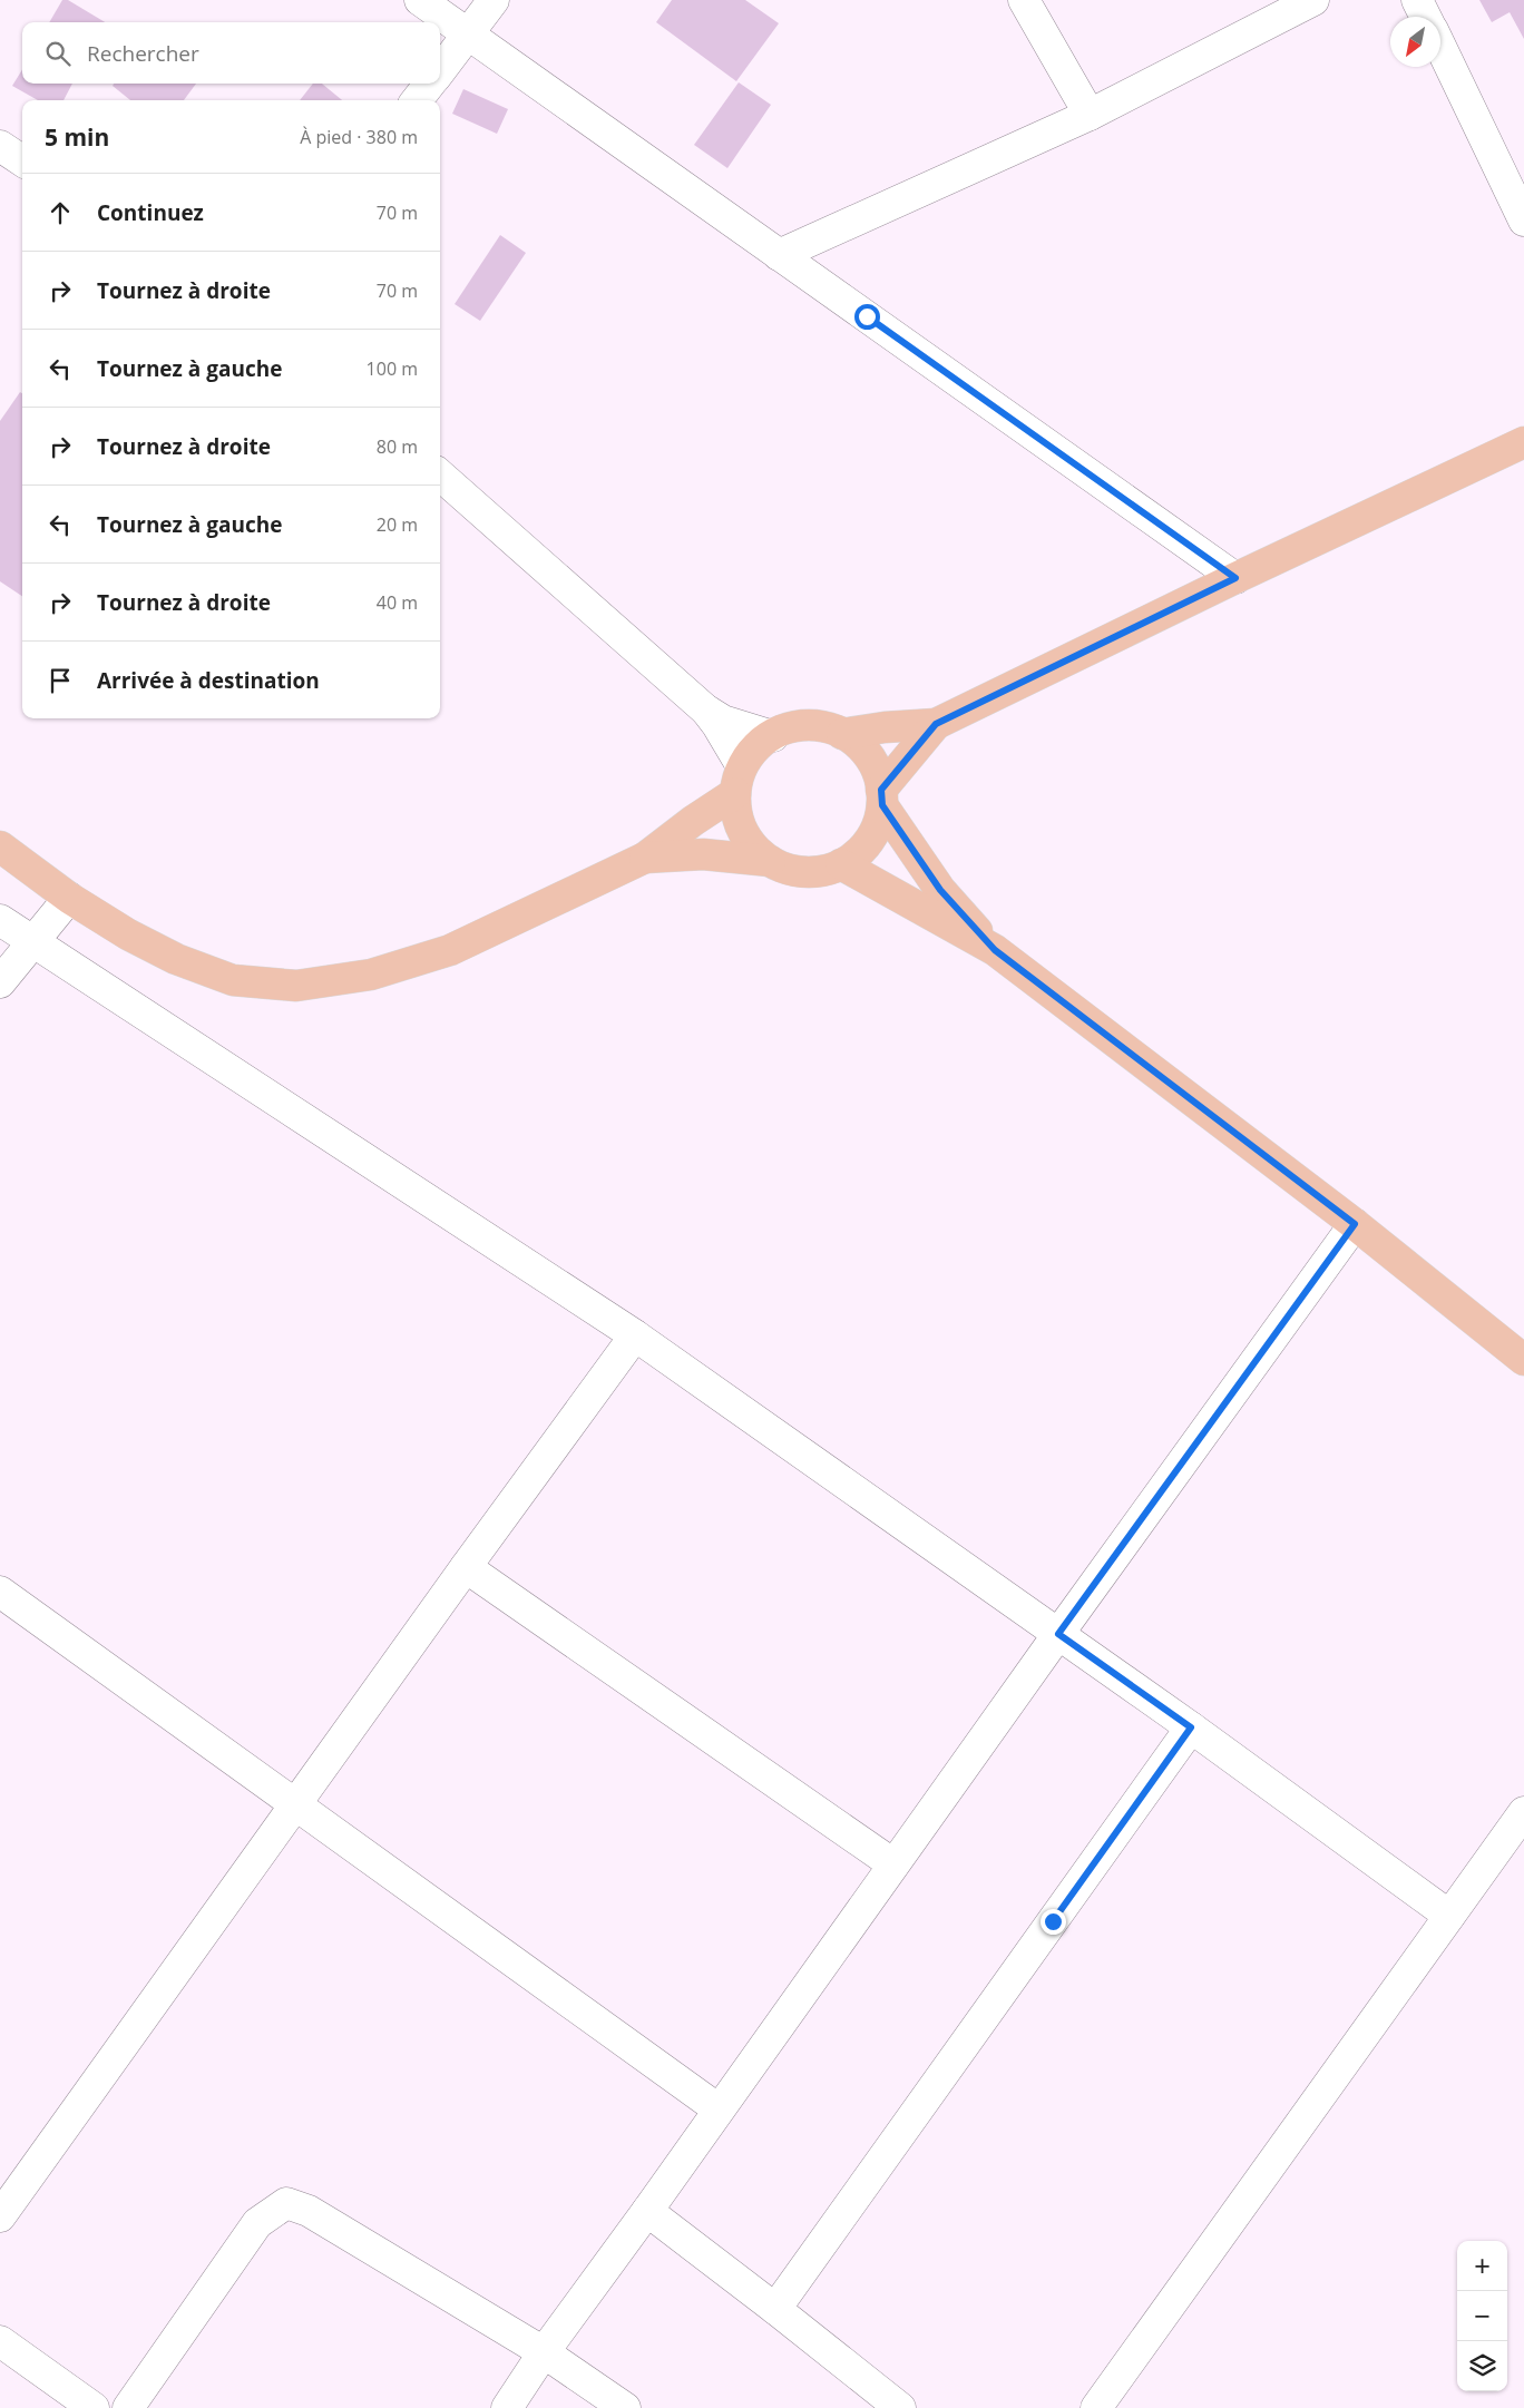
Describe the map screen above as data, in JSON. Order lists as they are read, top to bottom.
{
  "north": "bottom left",
  "page": {
    "search": "Rechercher",
    "heading": ["5 min", "À pied · 380 m"],
    "list": [
      ["Continuez", "70 m"],
      ["Tournez à droite", "70 m"],
      ["Tournez à gauche", "100 m"],
      ["Tournez à droite", "80 m"],
      ["Tournez à gauche", "20 m"],
      ["Tournez à droite", "40 m"],
      "Arrivée à destination"
    ],
    "map_buttons": ["+", "−"]
  }
}
